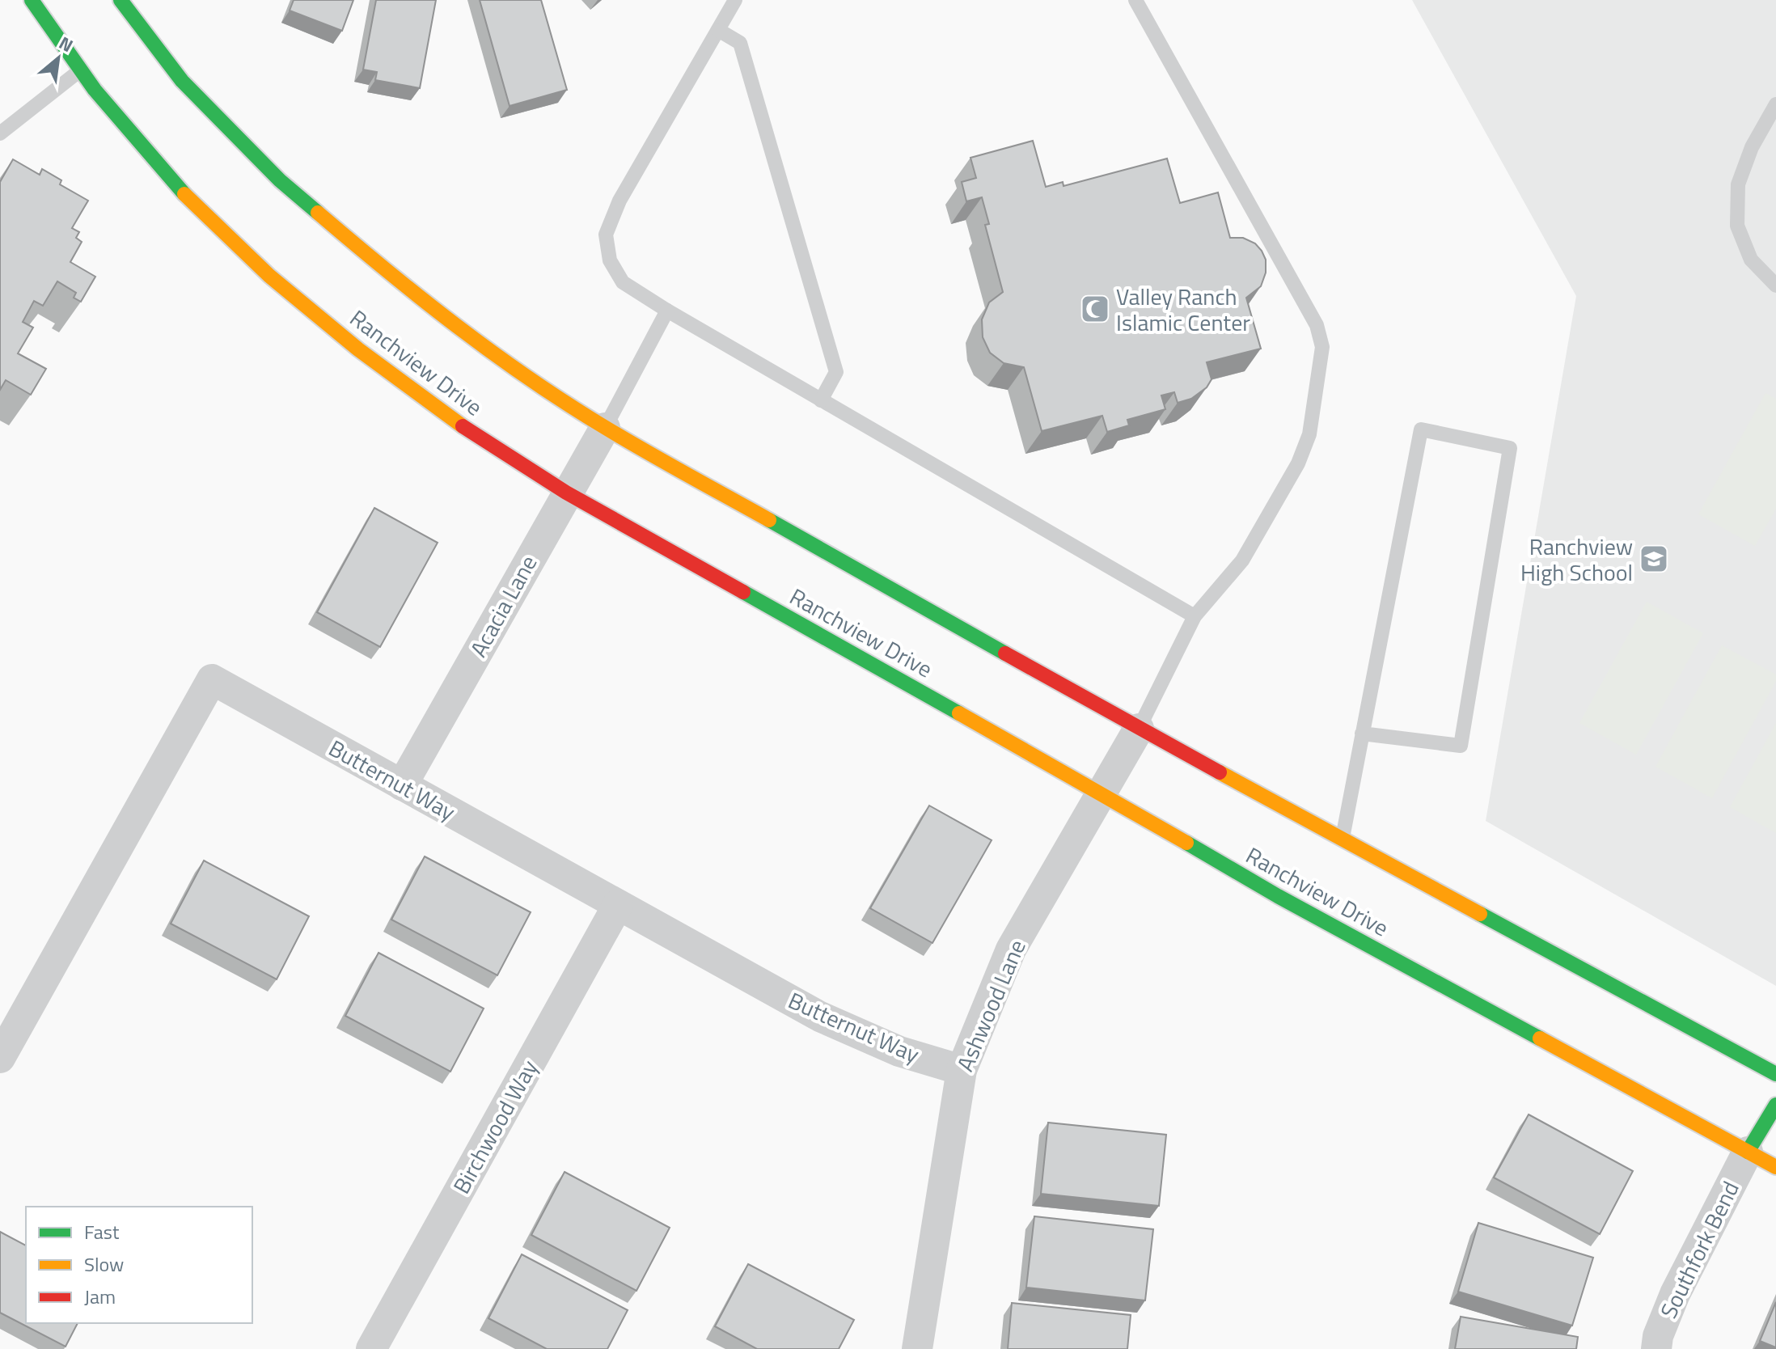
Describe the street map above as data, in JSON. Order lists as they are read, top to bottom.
{
  "streets": {
    "street": [
      "Ranchview Drive",
      "Acacia Lane",
      "Butternut Way",
      "Ashwood Lane",
      "Birchwood Way",
      "Southfork Bend"
    ]
  },
  "crossings": [
    ["Ranchview Drive", "Acacia Lane"],
    ["Ranchview Drive", "Ashwood Lane"],
    ["Ranchview Drive", "Southfork Bend"],
    ["Acacia Lane", "Butternut Way"],
    ["Butternut Way", "Ashwood Lane"],
    ["Butternut Way", "Birchwood Way"]
  ],
  "places": {
    "mosque": ["Valley Ranch Islamic Center"],
    "school or university": ["Ranchview High School"]
  },
  "legend": ["Fast", "Slow", "Jam"],
  "north": "top right"
}
